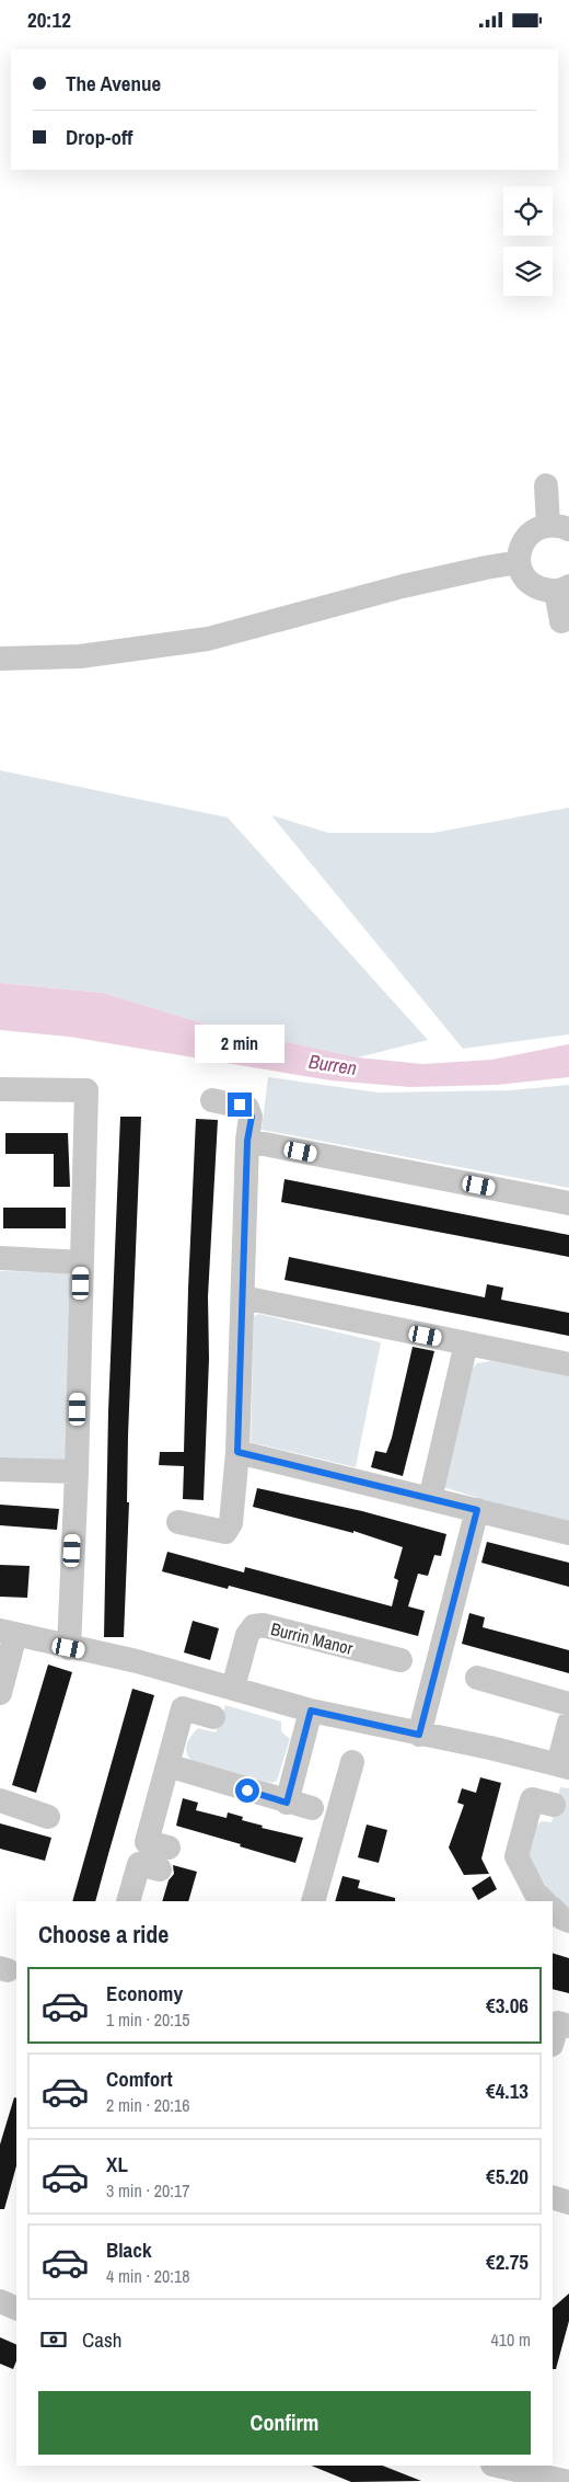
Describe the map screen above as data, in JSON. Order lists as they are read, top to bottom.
{
  "streets": {
    "street": ["Burrin Manor"]
  },
  "water": ["Burren"],
  "page": {
    "status": "20:12",
    "banner": ["The Avenue", "Drop-off"],
    "bubble": "2 min",
    "heading": "Choose a ride",
    "list": [
      {
        "name": "Economy",
        "note": "1 min · 20:15",
        "value": "€3.06"
      },
      {
        "name": "Comfort",
        "note": "2 min · 20:16",
        "value": "€4.13"
      },
      {
        "name": "XL",
        "note": "3 min · 20:17",
        "value": "€5.20"
      },
      {
        "name": "Black",
        "note": "4 min · 20:18",
        "value": "€2.75"
      }
    ],
    "pay": ["Cash", "410 m"],
    "buttons": "Confirm"
  }
}
